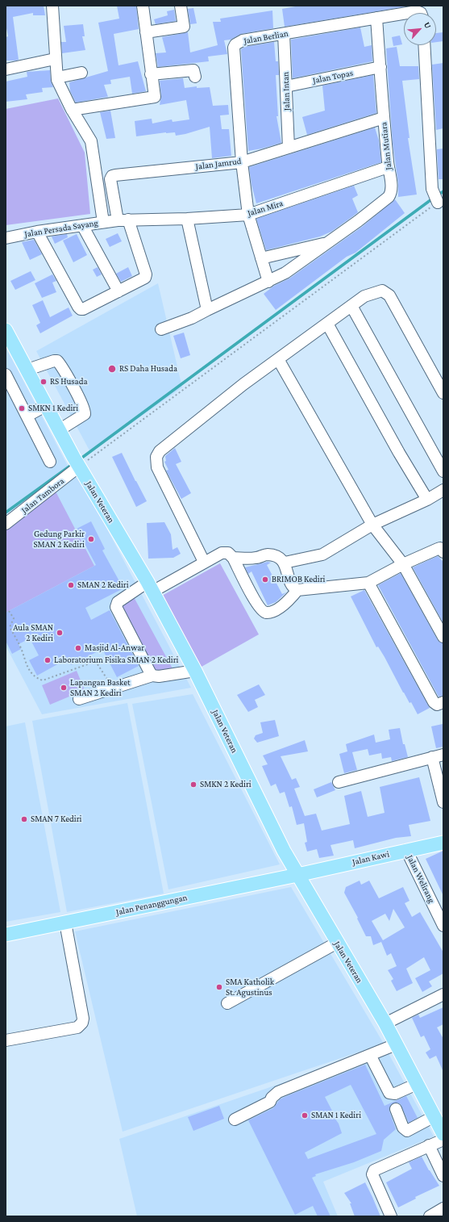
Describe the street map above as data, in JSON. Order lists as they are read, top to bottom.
{
  "streets": {
    "main road": ["Jalan Veteran", "Jalan Kawi", "Jalan Penanggungan"],
    "street": [
      "Jalan Berlian",
      "Jalan Topas",
      "Jalan Intan",
      "Jalan Mutiara",
      "Jalan Jamrud",
      "Jalan Mira",
      "Jalan Persada Sayang",
      "Jalan Tambora",
      "Jalan Welirang"
    ]
  },
  "crossings": [
    ["Jalan Berlian", "Jalan Intan"],
    ["Jalan Berlian", "Jalan Mutiara"],
    ["Jalan Berlian", "Jalan Jamrud"],
    ["Jalan Topas", "Jalan Intan"],
    ["Jalan Topas", "Jalan Mutiara"],
    ["Jalan Intan", "Jalan Jamrud"],
    ["Jalan Mutiara", "Jalan Jamrud"],
    ["Jalan Mutiara", "Jalan Mira"],
    ["Jalan Jamrud", "Jalan Mira"],
    ["Jalan Jamrud", "Jalan Persada Sayang"],
    ["Jalan Mira", "Jalan Persada Sayang"],
    ["Jalan Tambora", "Jalan Veteran"],
    ["Jalan Veteran", "Jalan Kawi"],
    ["Jalan Veteran", "Jalan Penanggungan"],
    ["Jalan Kawi", "Jalan Welirang"],
    ["Jalan Kawi", "Jalan Penanggungan"]
  ],
  "places": [
    "RS Daha Husada",
    "RS Husada",
    "SMKN 1 Kediri",
    "Gedung Parkir SMAN 2 Kediri",
    "BRIMOB Kediri",
    "SMAN 2 Kediri",
    "Aula SMAN 2 Kediri",
    "Masjid Al-Anwar",
    "Laboratorium Fisika SMAN 2 Kediri",
    "Lapangan Basket SMAN 2 Kediri",
    "SMKN 2 Kediri",
    "SMAN 7 Kediri",
    "SMA Katholik St. Agustinus",
    "SMAN 1 Kediri"
  ],
  "north": "top right"
}
